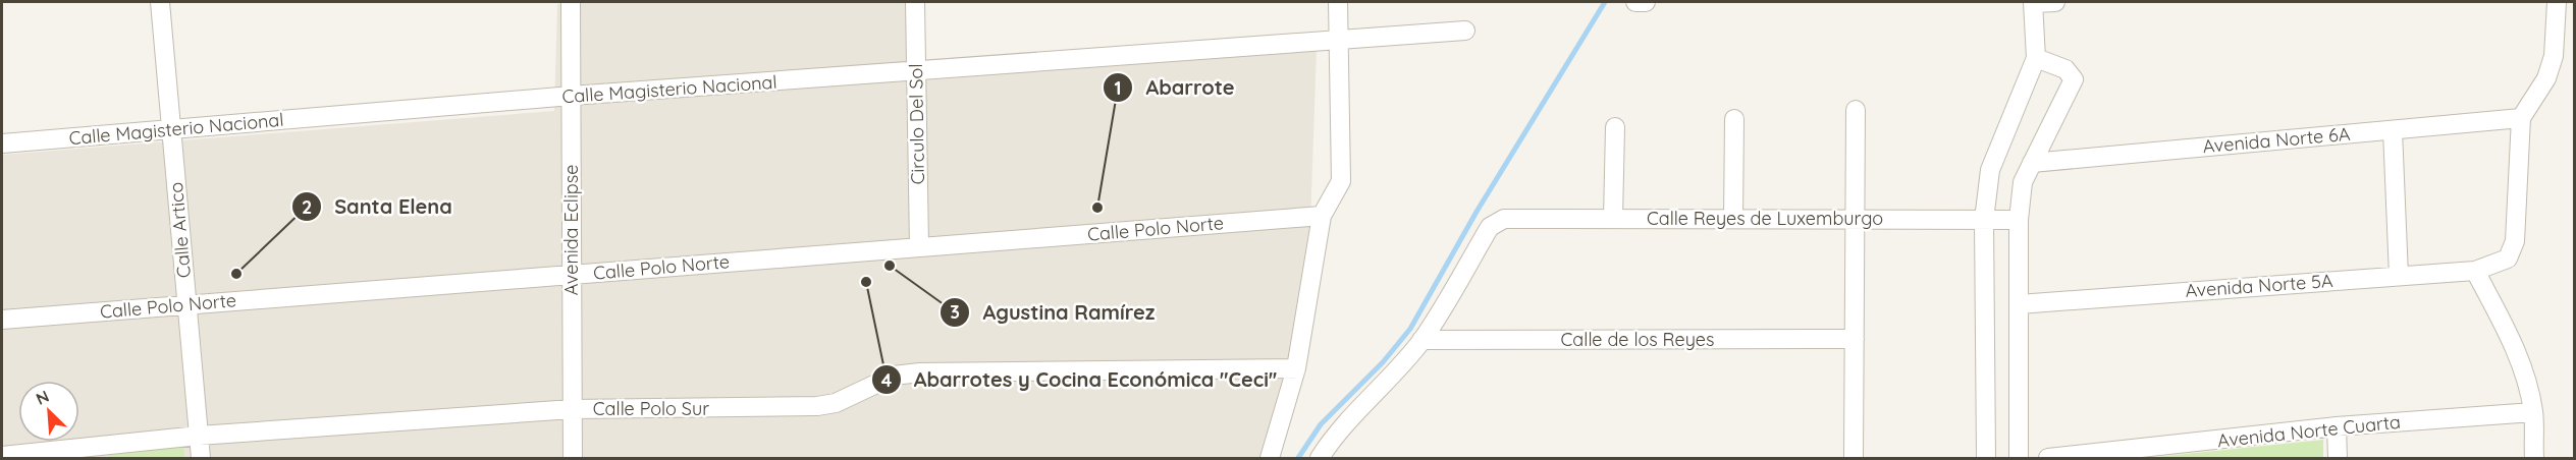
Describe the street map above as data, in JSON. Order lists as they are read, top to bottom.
{
  "streets": {
    "street": [
      "Calle Magisterio Nacional",
      "Circulo Del Sol",
      "Avenida Norte 6A",
      "Calle Reyes de Luxemburgo",
      "Calle Polo Norte",
      "Calle Artico",
      "Avenida Eclipse",
      "Avenida Norte 5A",
      "Calle de los Reyes",
      "Calle Polo Sur",
      "Avenida Norte Cuarta"
    ]
  },
  "crossings": [
    ["Calle Magisterio Nacional", "Circulo Del Sol"],
    ["Calle Magisterio Nacional", "Calle Artico"],
    ["Calle Magisterio Nacional", "Avenida Eclipse"],
    ["Circulo Del Sol", "Calle Polo Norte"],
    ["Avenida Norte 6A", "Avenida Norte 5A"],
    ["Calle Reyes de Luxemburgo", "Calle de los Reyes"],
    ["Calle Polo Norte", "Calle Artico"],
    ["Calle Polo Norte", "Avenida Eclipse"],
    ["Calle Artico", "Calle Polo Sur"],
    ["Avenida Eclipse", "Calle Polo Sur"]
  ],
  "places": [
    "Abarrote",
    "Agustina Ramírez",
    "Santa Elena",
    "Abarrotes y Cocina Económica ''Ceci''"
  ],
  "north": "top left"
}
